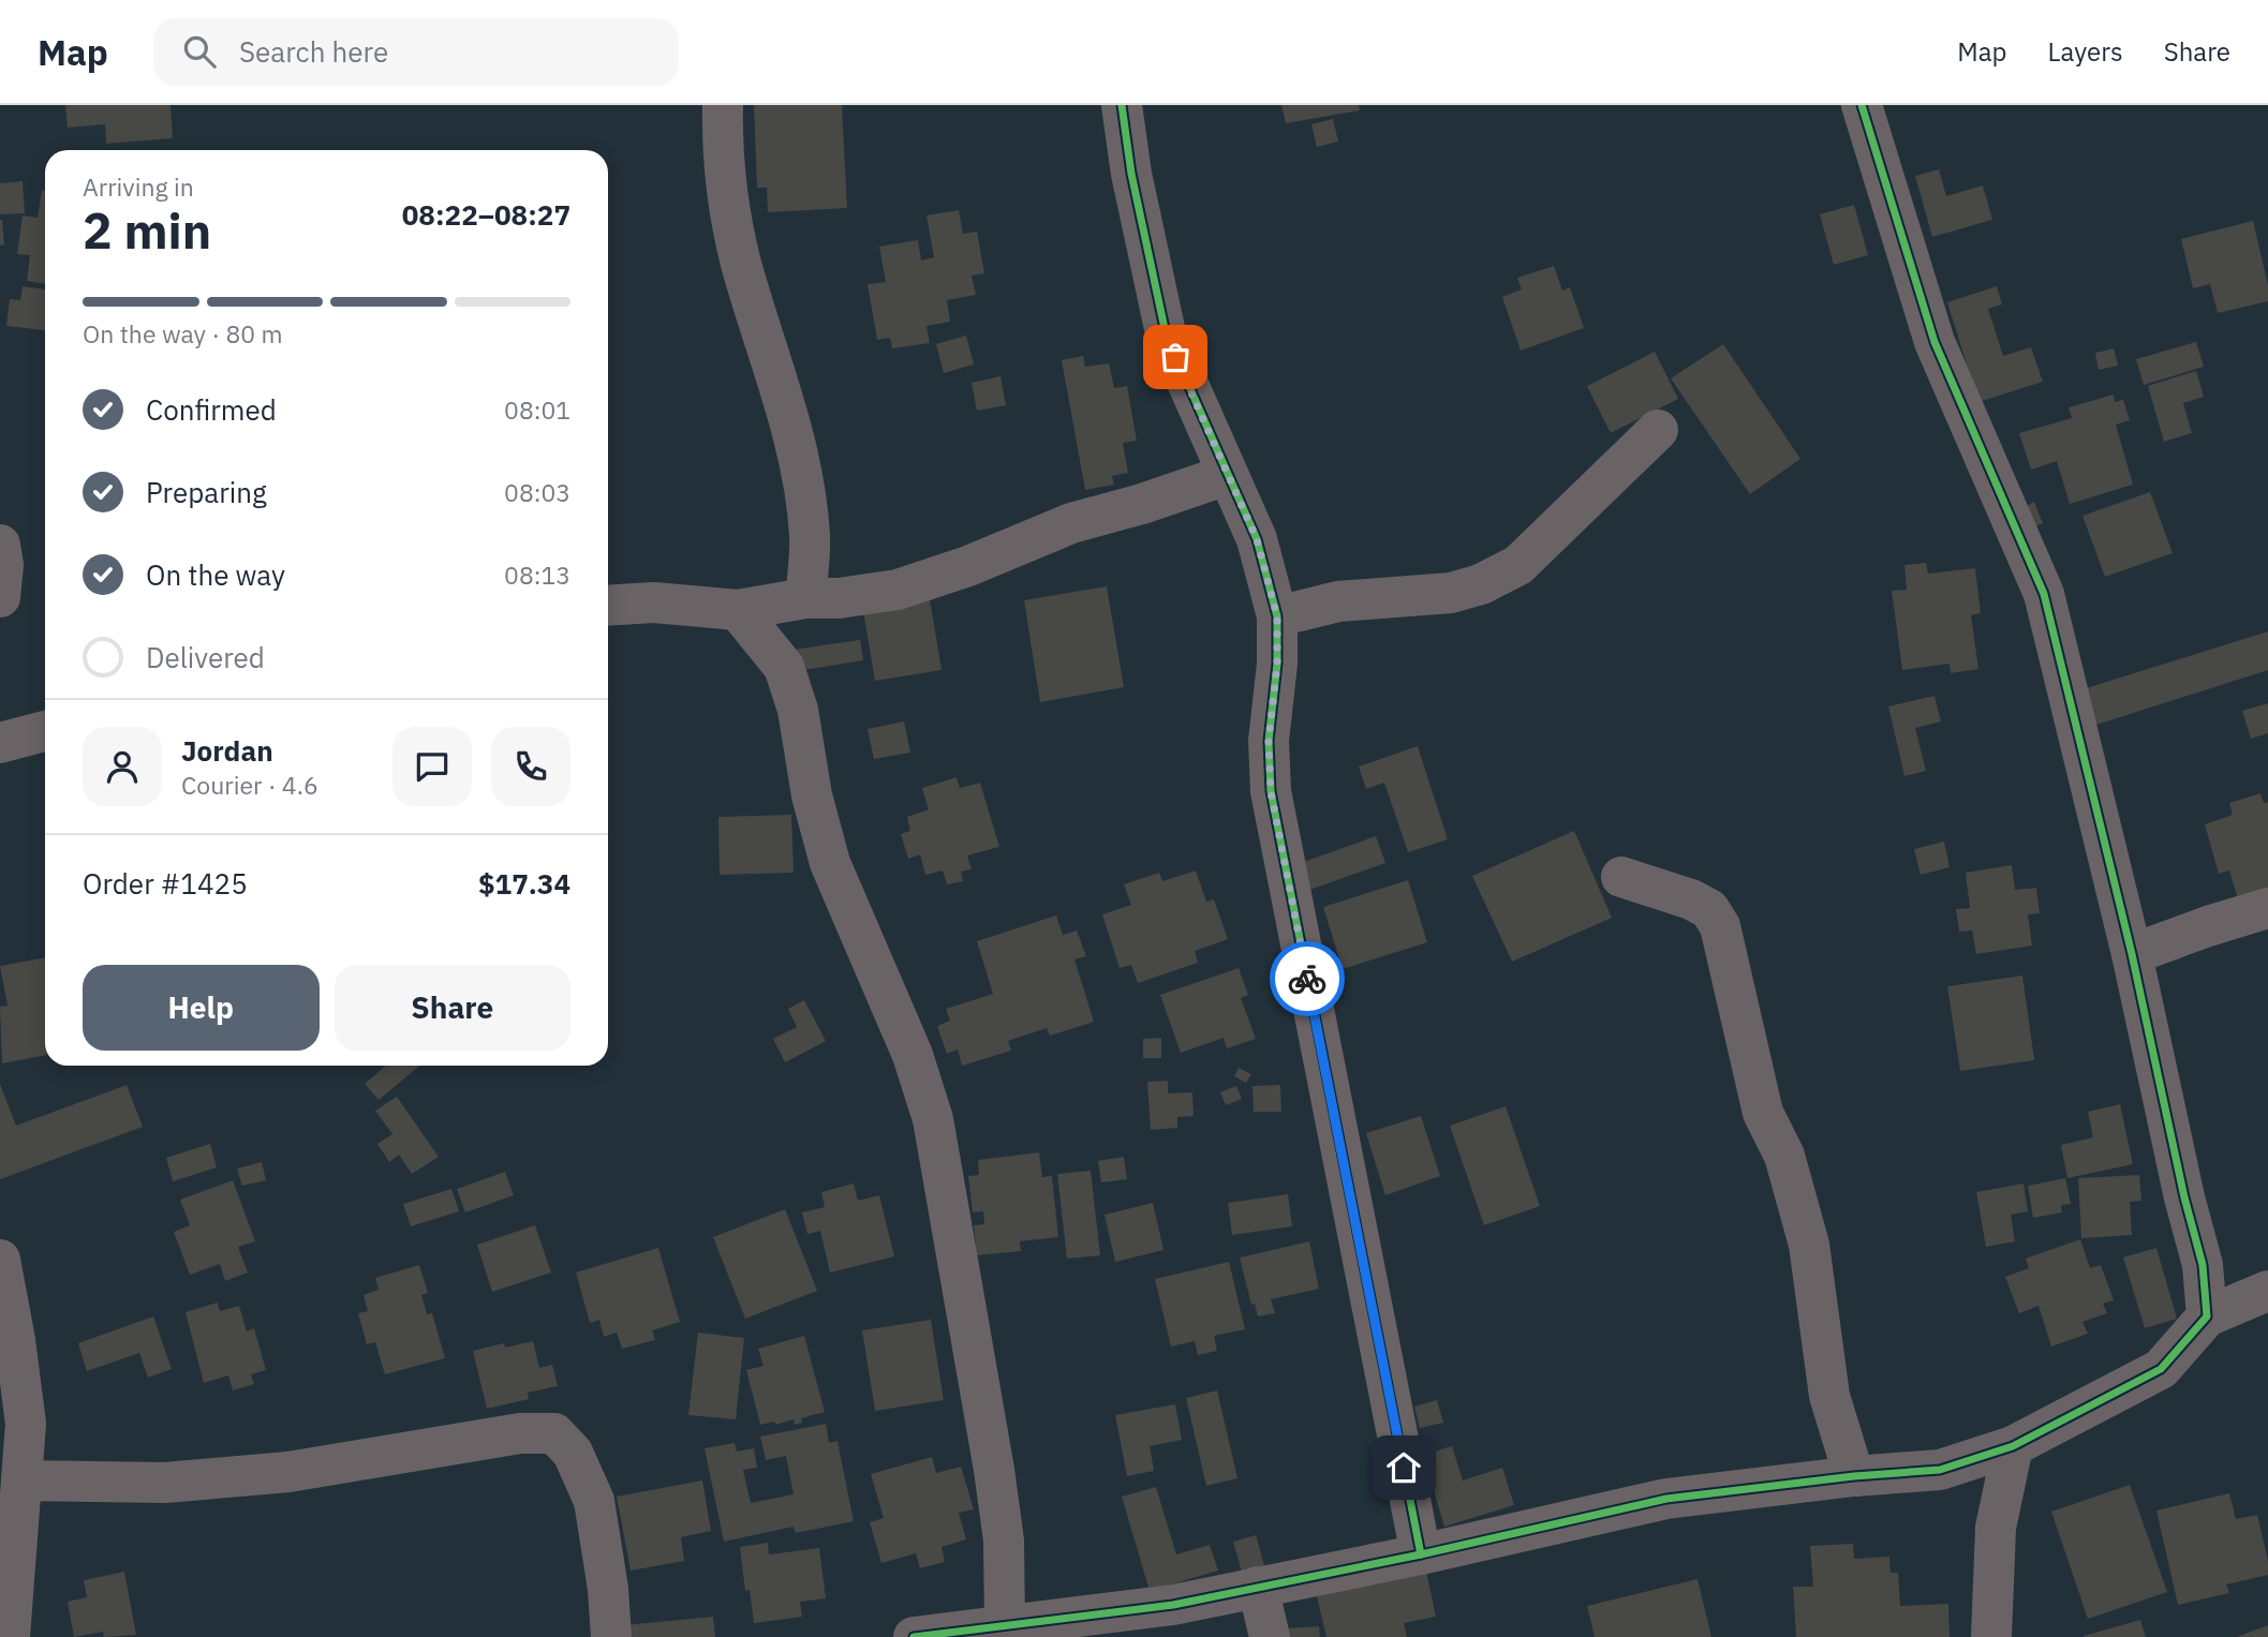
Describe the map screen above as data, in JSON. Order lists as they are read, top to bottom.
{
  "page": {
    "header": "Map",
    "search": "Search here",
    "nav": ["Map", "Layers", "Share"],
    "heading": ["2 min", "Arriving in", "08:22–08:27"],
    "panel": [
      "Jordan",
      "Courier · 4.6",
      "Order #1425",
      "$17.34"
    ],
    "bar": "On the way · 80 m",
    "list": [
      ["Confirmed", "08:01"],
      ["Preparing", "08:03"],
      ["On the way", "08:13"],
      "Delivered"
    ],
    "buttons": ["Help", "Share"]
  }
}
